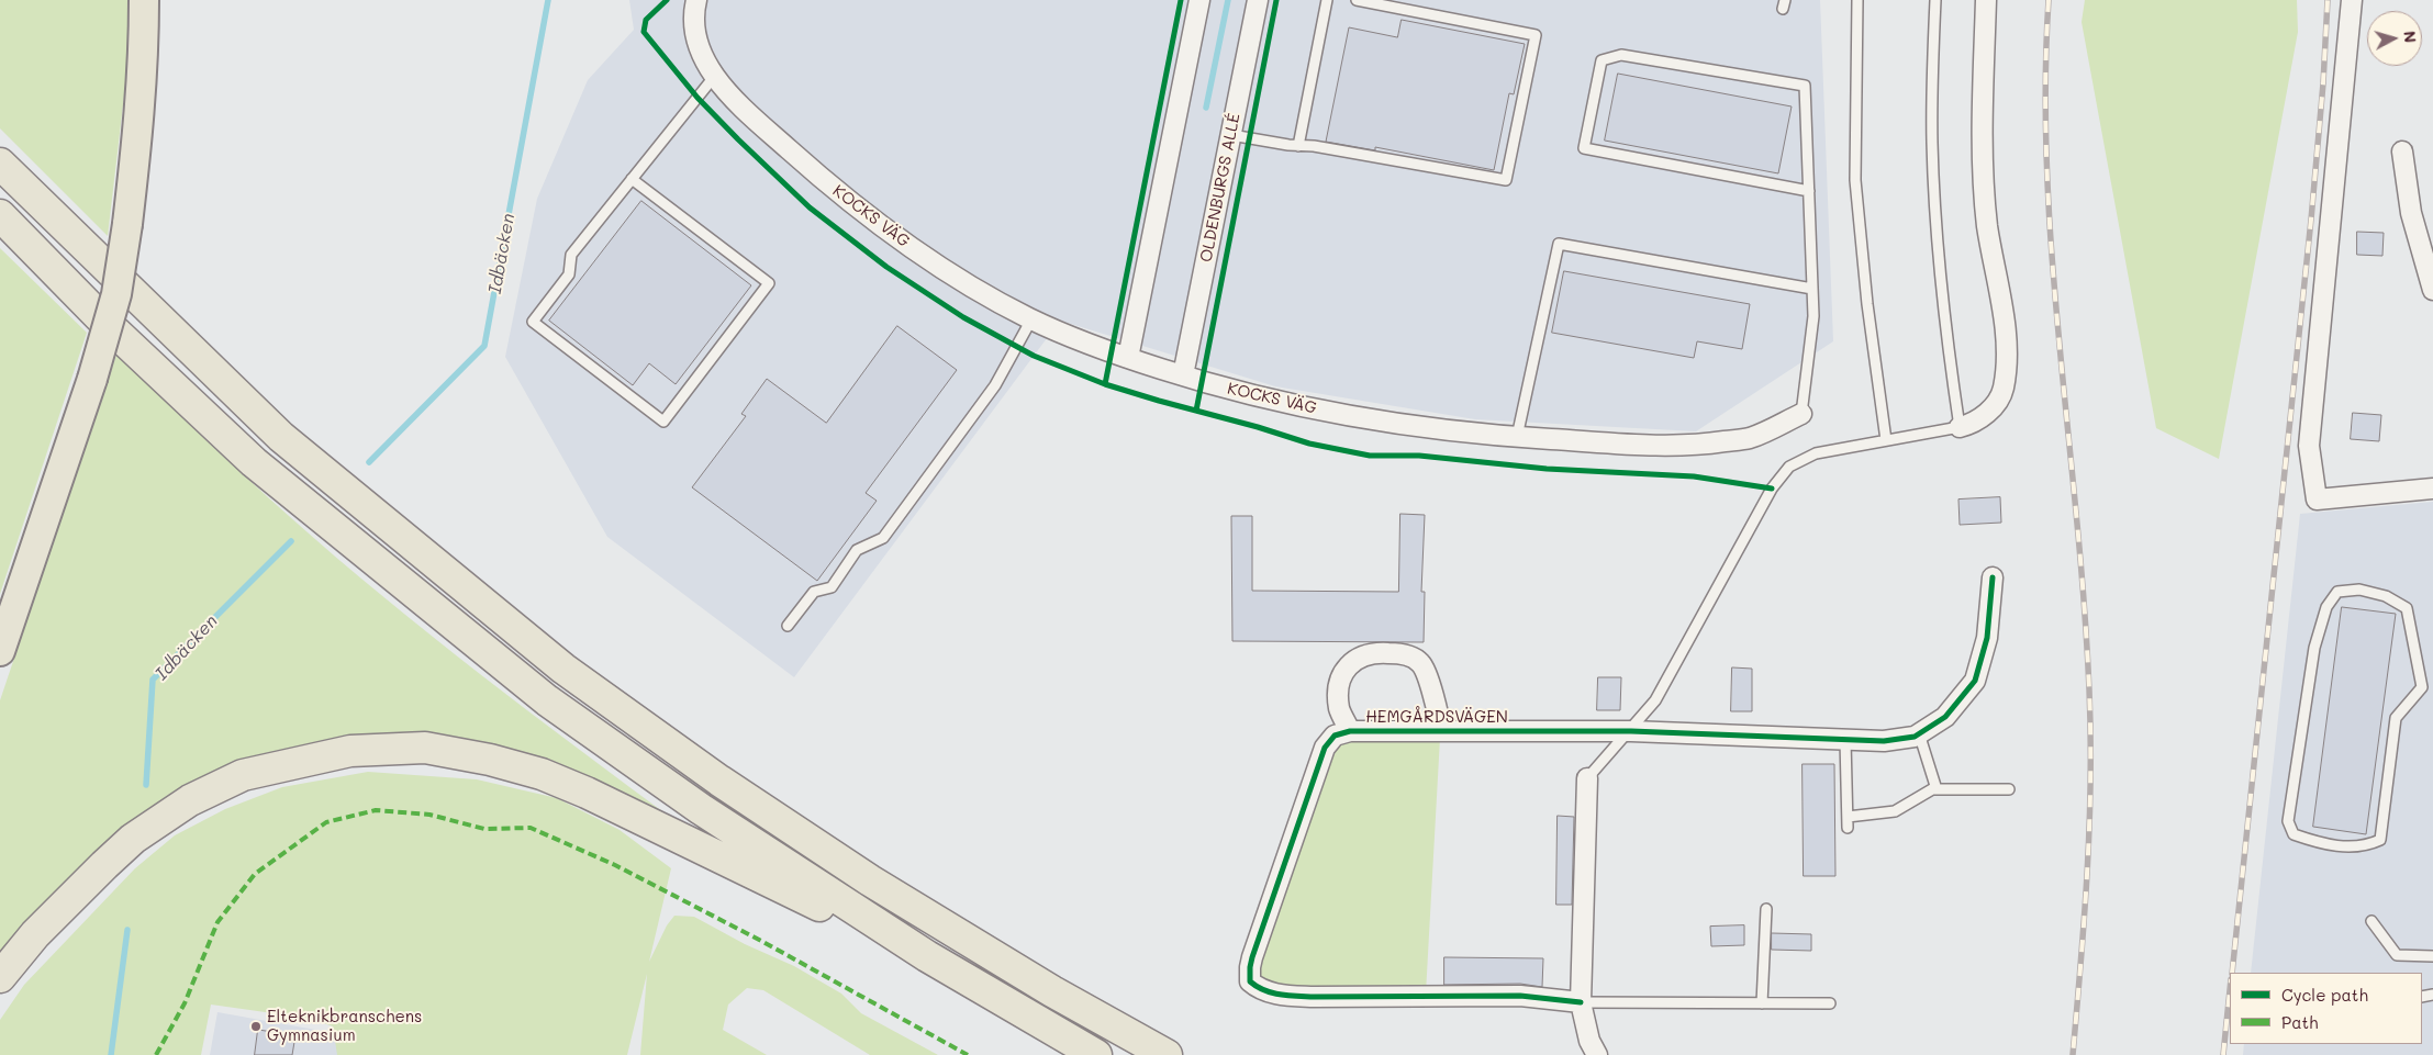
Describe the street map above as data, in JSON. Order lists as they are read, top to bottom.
{
  "streets": {
    "street": ["OLDENBURGS ALLÉ", "KOCKS VÄG", "HEMGÅRDSVÄGEN"]
  },
  "crossings": [
    ["OLDENBURGS ALLÉ", "KOCKS VÄG"]
  ],
  "water": ["Idbäcken"],
  "places": ["Elteknikbranschens Gymnasium"],
  "legend": ["Cycle path", "Path"],
  "north": "right"
}
